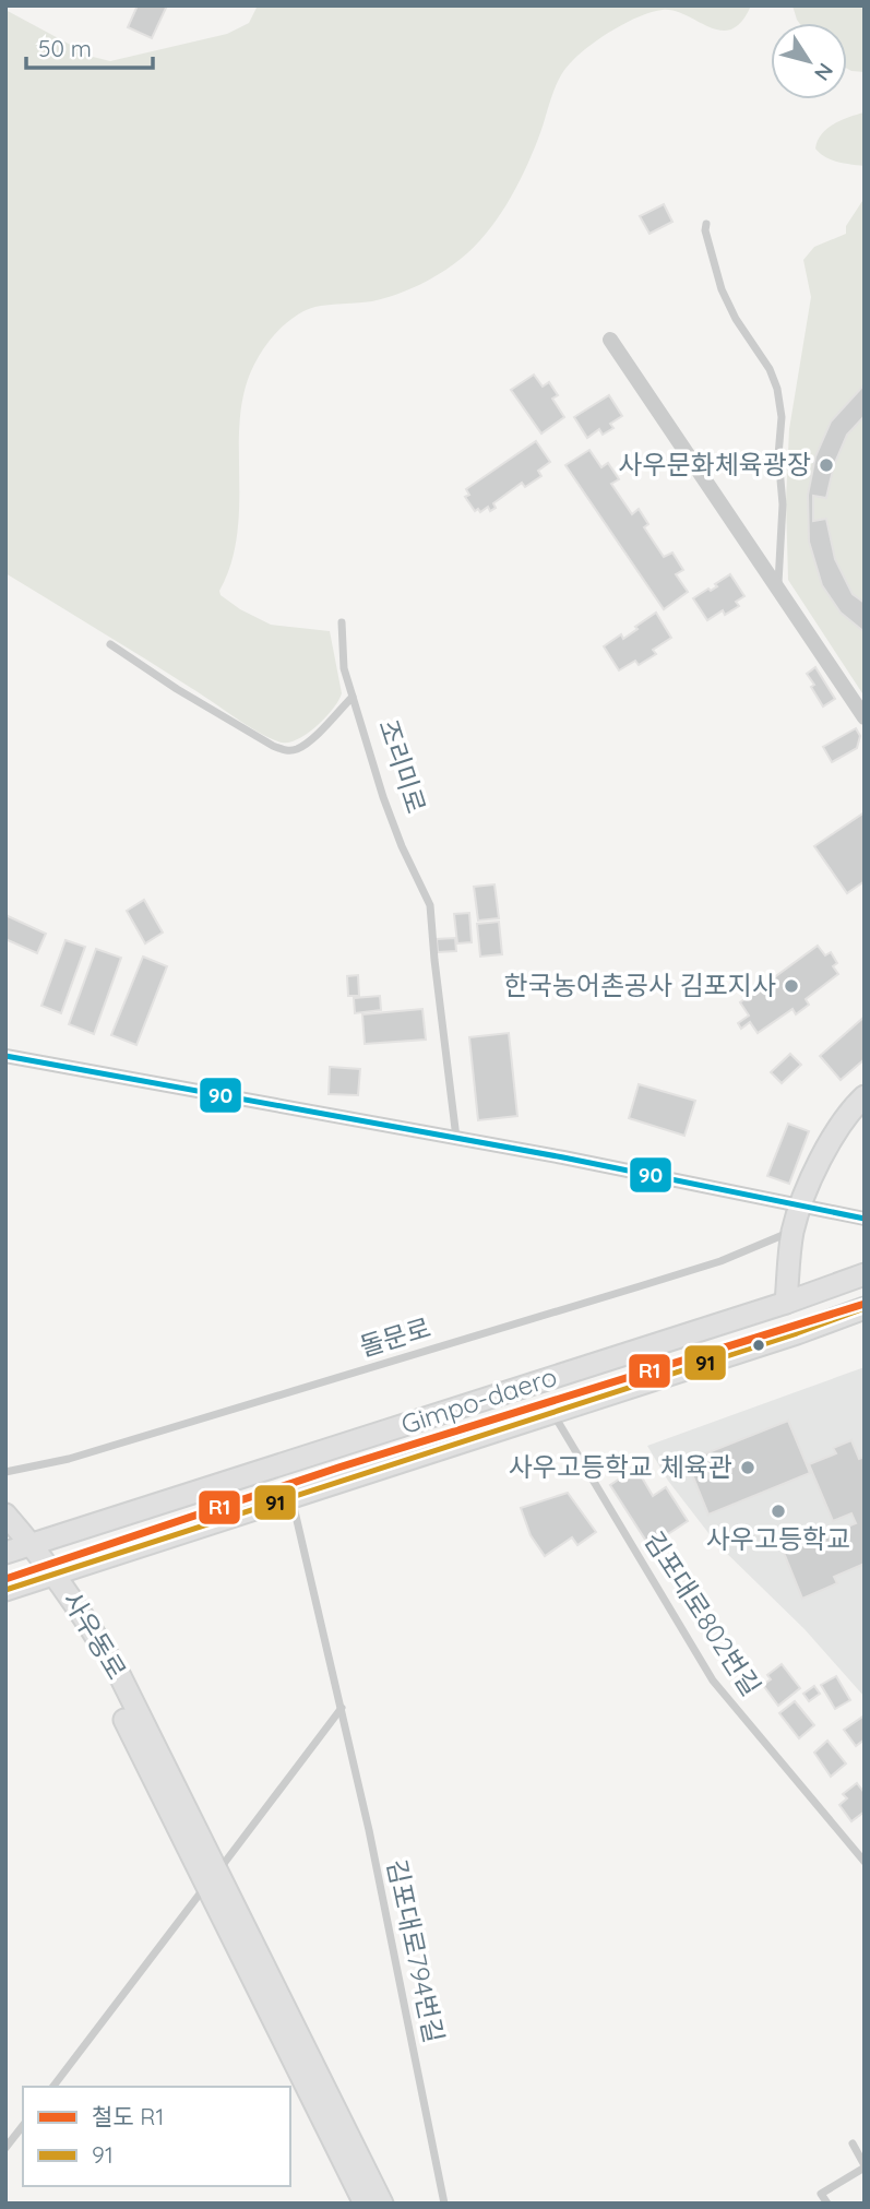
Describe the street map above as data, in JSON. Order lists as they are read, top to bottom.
{
  "streets": {
    "main road": ["Gimpo-daero", "사우동로"],
    "lane": [
      "조리미로",
      "돌문로",
      "김포대로802번길",
      "김포대로794번길"
    ]
  },
  "crossings": [
    ["Gimpo-daero", "김포대로802번길"],
    ["Gimpo-daero", "사우동로"],
    ["Gimpo-daero", "김포대로794번길"]
  ],
  "places": [
    "사우문화체육광장",
    "한국농어촌공사 김포지사",
    "사우고등학교 체육관",
    "사우고등학교"
  ],
  "lines": ["transit line 90", "rail line R1", "transit line 91"],
  "legend": ["철도 R1", "91"],
  "scale_bar": "50 m",
  "north": "bottom right"
}
